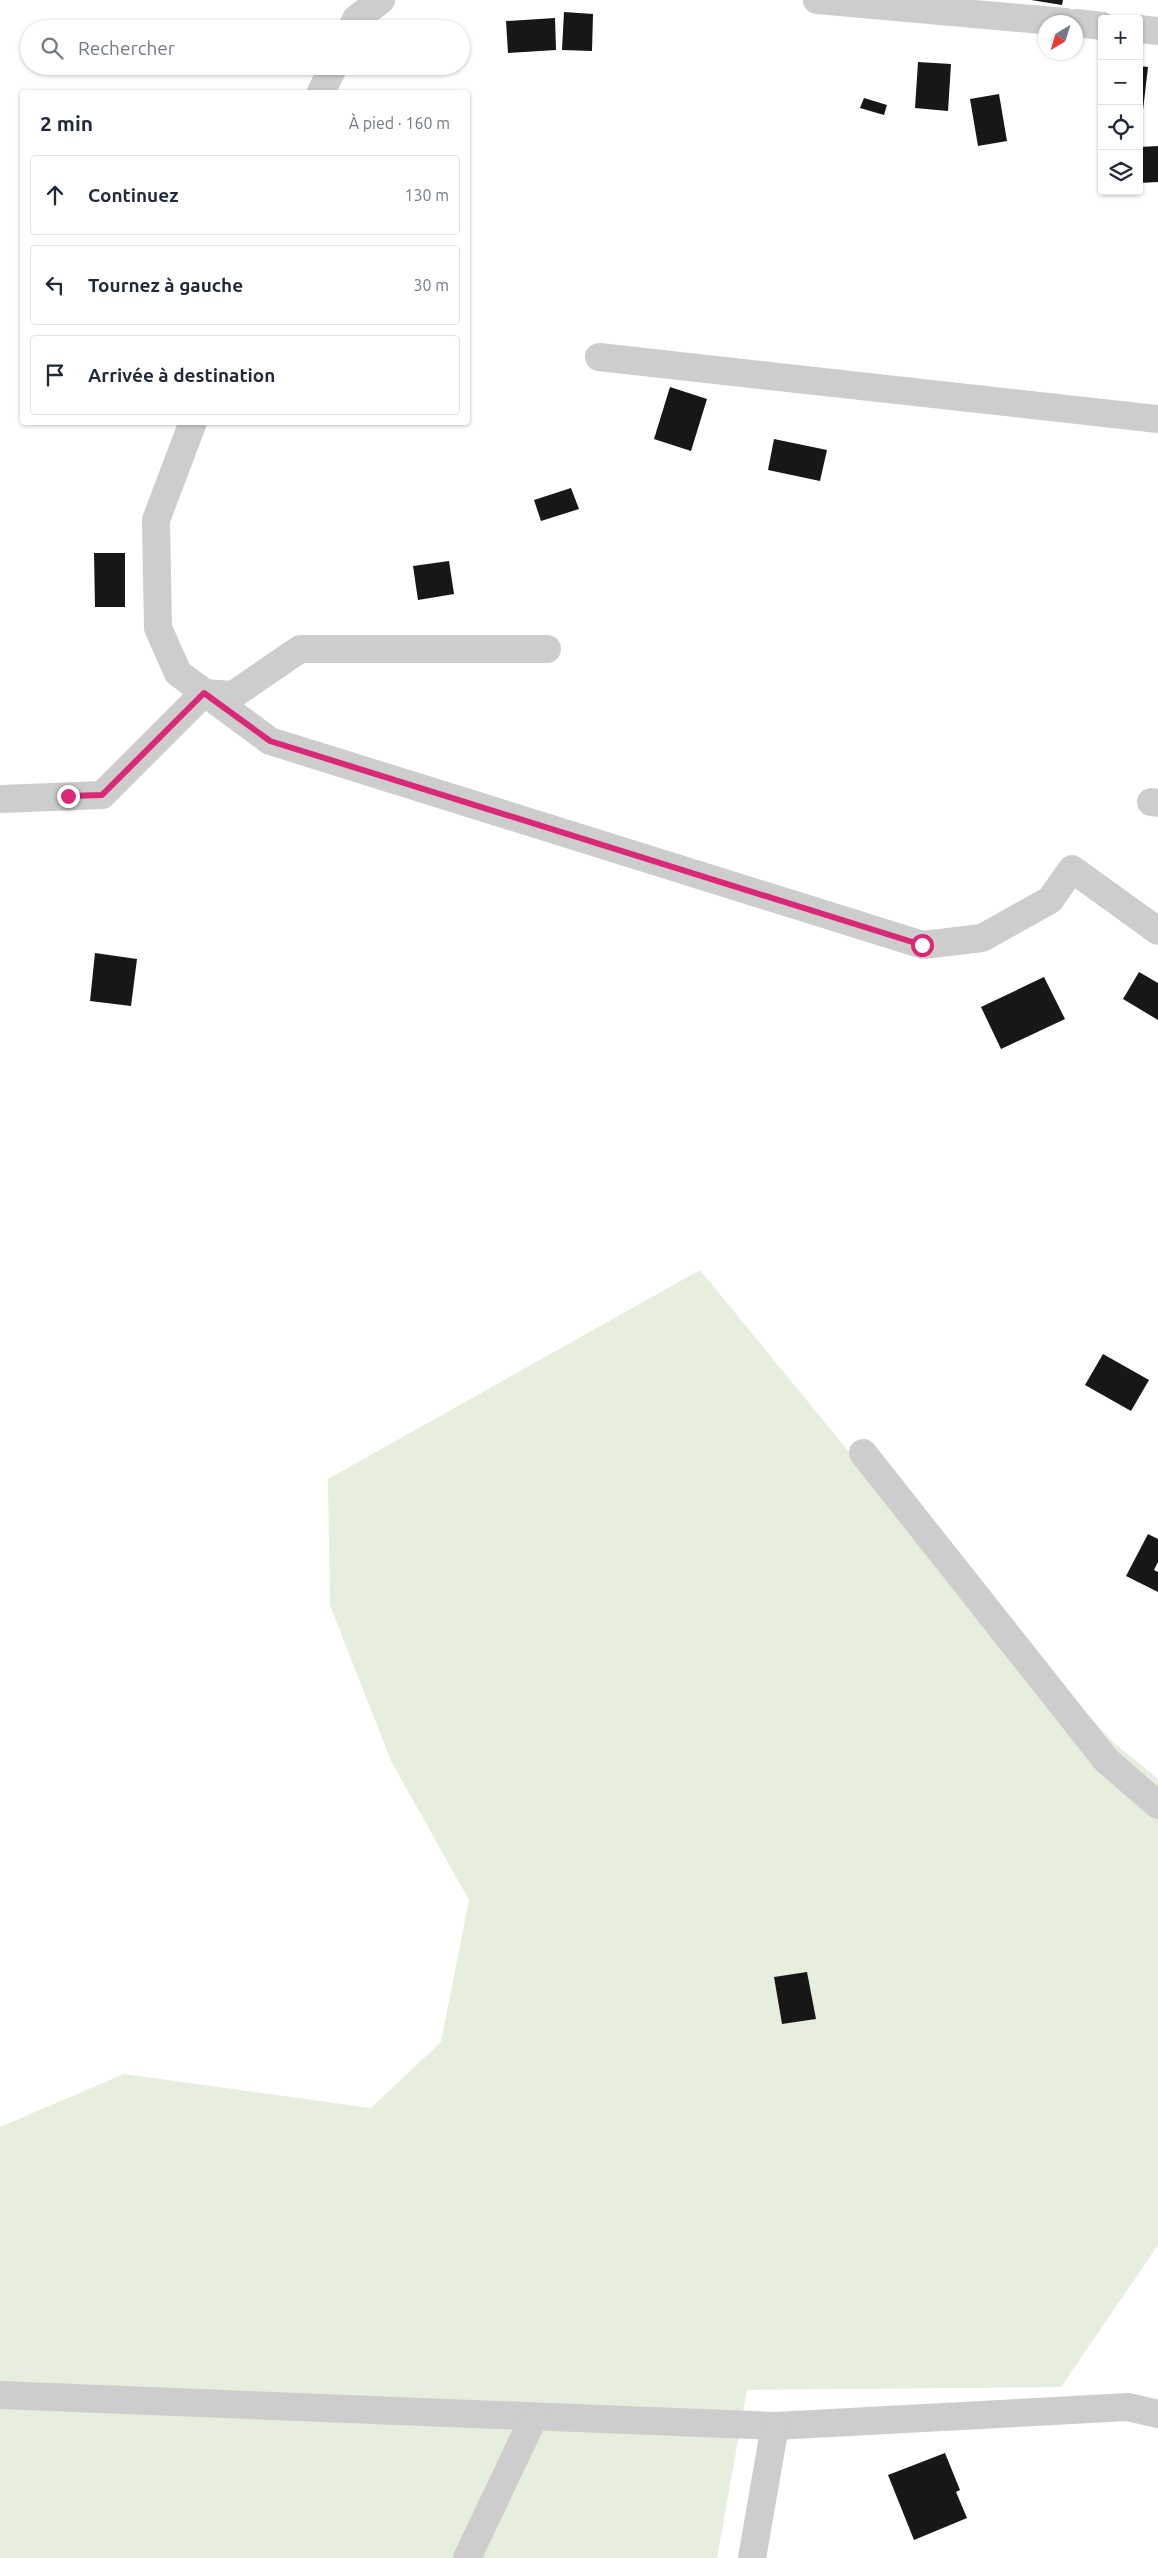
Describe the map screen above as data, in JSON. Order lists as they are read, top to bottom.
{
  "north": "bottom left",
  "page": {
    "map_buttons": ["+", "−"],
    "search": "Rechercher",
    "heading": ["2 min", "À pied · 160 m"],
    "list": [
      ["Continuez", "130 m"],
      ["Tournez à gauche", "30 m"],
      "Arrivée à destination"
    ]
  }
}
